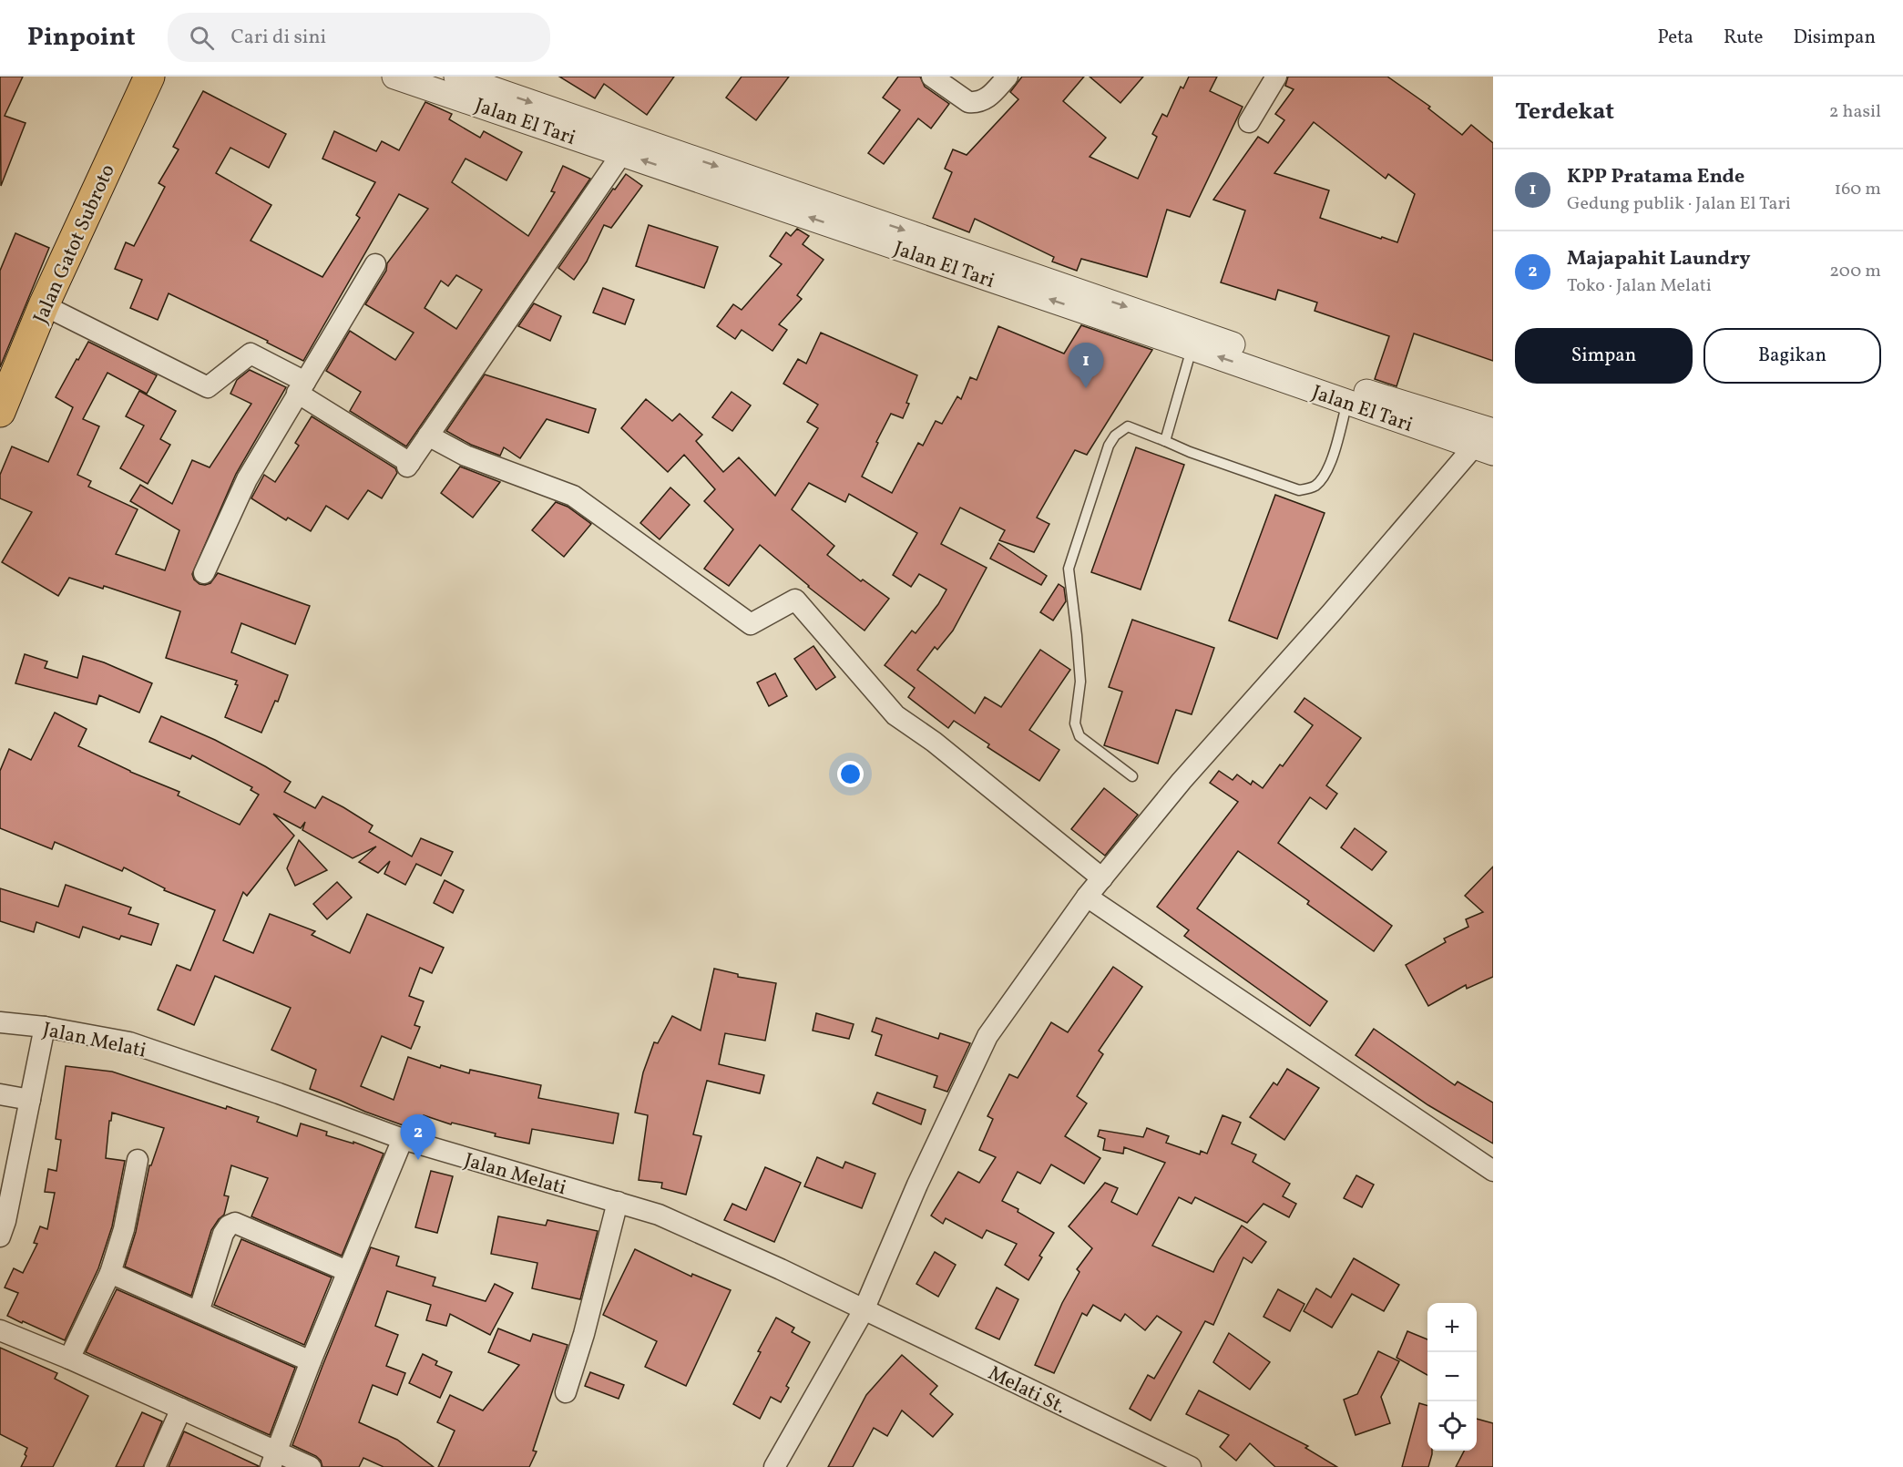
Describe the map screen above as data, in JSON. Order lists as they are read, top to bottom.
{
  "streets": {
    "highway": ["Jalan Gatot Subroto"],
    "street": ["Jalan El Tari", "Jalan Melati", "Melati St."]
  },
  "crossings": [
    ["Jalan Melati", "Melati St."]
  ],
  "page": {
    "header": "Pinpoint",
    "search": "Cari di sini",
    "nav": ["Peta", "Rute", "Disimpan"],
    "heading": ["Terdekat", "2 hasil"],
    "list": [
      {
        "mark": "1",
        "name": "KPP Pratama Ende",
        "note": "Gedung publik · Jalan El Tari",
        "value": "160 m"
      },
      {
        "mark": "2",
        "name": "Majapahit Laundry",
        "note": "Toko · Jalan Melati",
        "value": "200 m"
      }
    ],
    "buttons": ["Simpan", "Bagikan"],
    "pins": ["1", "2"],
    "map_buttons": ["+", "−"]
  }
}
